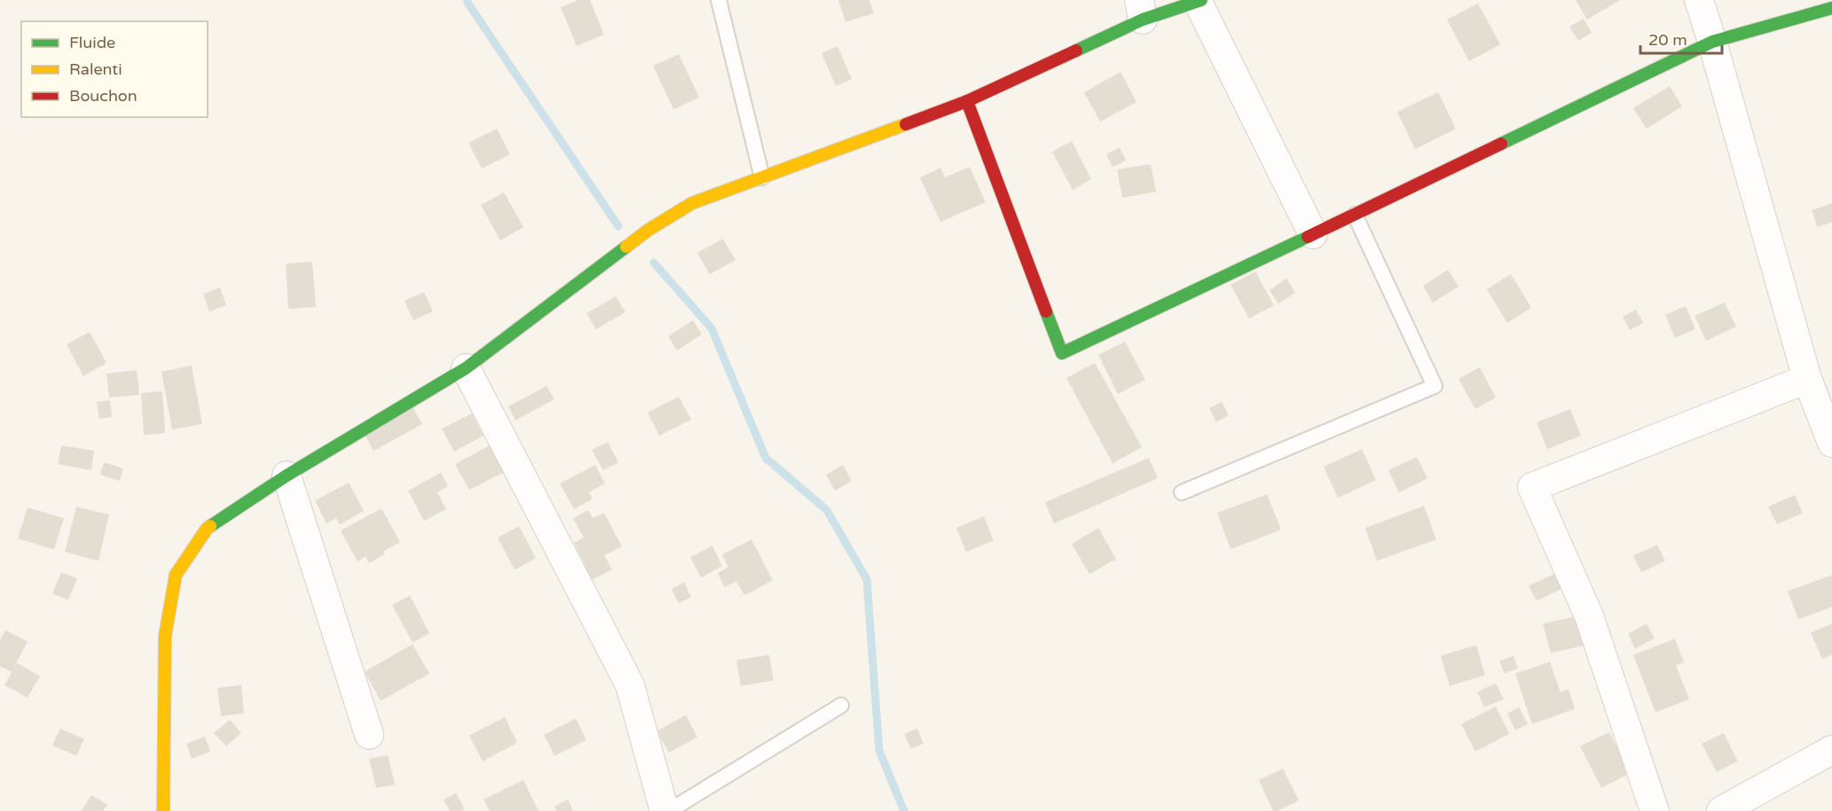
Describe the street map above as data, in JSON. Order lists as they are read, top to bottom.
{
  "legend": ["Fluide", "Ralenti", "Bouchon"],
  "scale_bar": "20 m"
}
